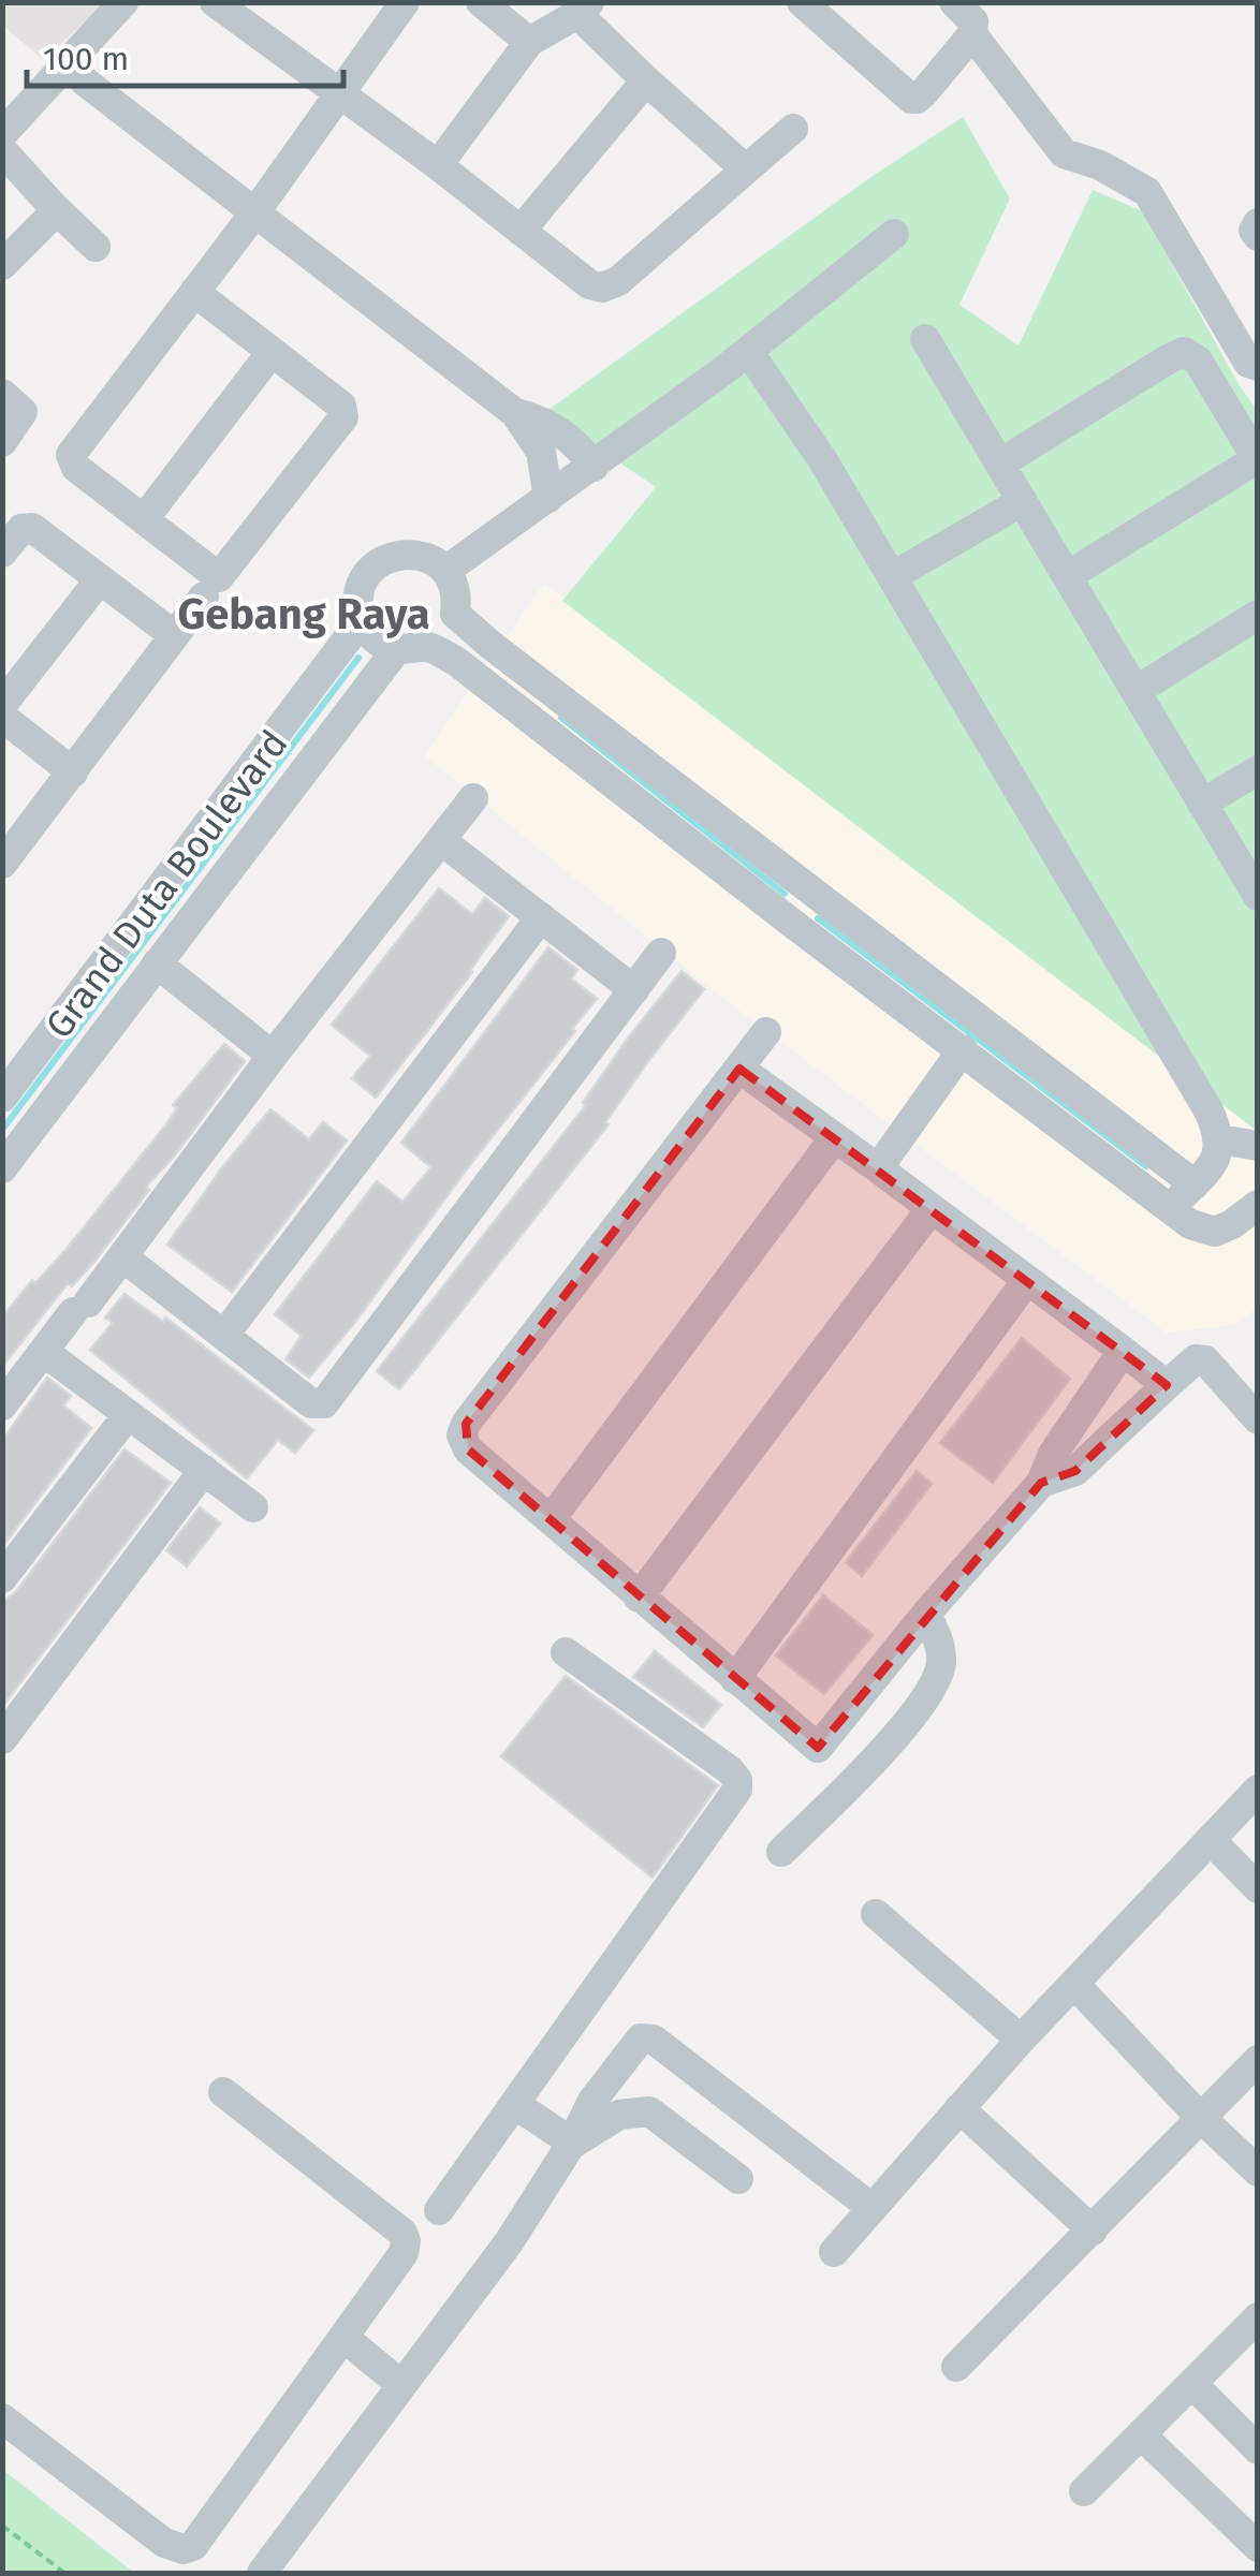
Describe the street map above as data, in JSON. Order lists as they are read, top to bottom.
{
  "streets": {
    "street": ["Grand Duta Boulevard"]
  },
  "districts": ["Gebang Raya"],
  "scale_bar": "100 m"
}
